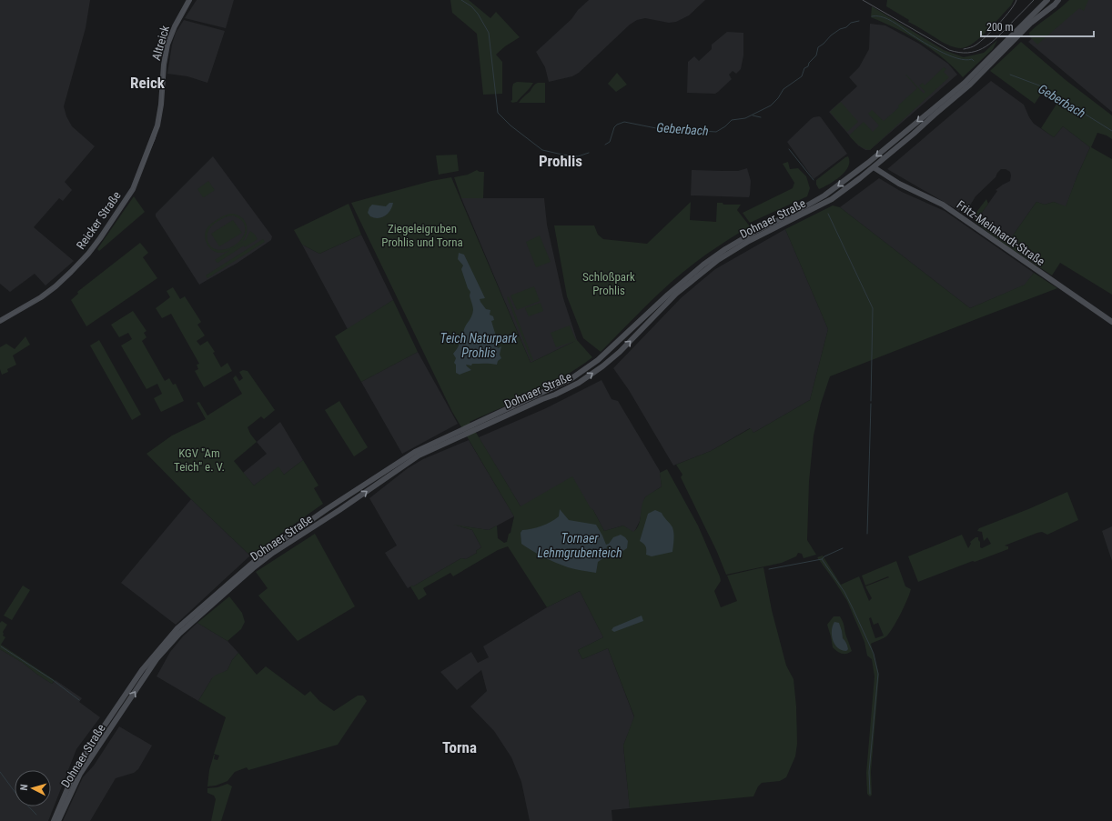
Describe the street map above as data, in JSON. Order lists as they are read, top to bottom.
{
  "streets": {
    "main road": [
      "Altreick",
      "Dohnaer Straße",
      "Reicker Straße",
      "Fritz-Meinhardt-Straße"
    ]
  },
  "crossings": [
    ["Altreick", "Reicker Straße"],
    ["Dohnaer Straße", "Fritz-Meinhardt-Straße"]
  ],
  "districts": ["Reick", "Prohlis", "Torna"],
  "water": ["Geberbach", "Teich Naturpark Prohlis", "Tornaer Lehmgrubenteich"],
  "parks": ["Ziegeleigruben Prohlis und Torna", "Schloßpark Prohlis", "KGV \"Am Teich\" e. V."],
  "scale_bar": "200 m",
  "north": "left"
}
